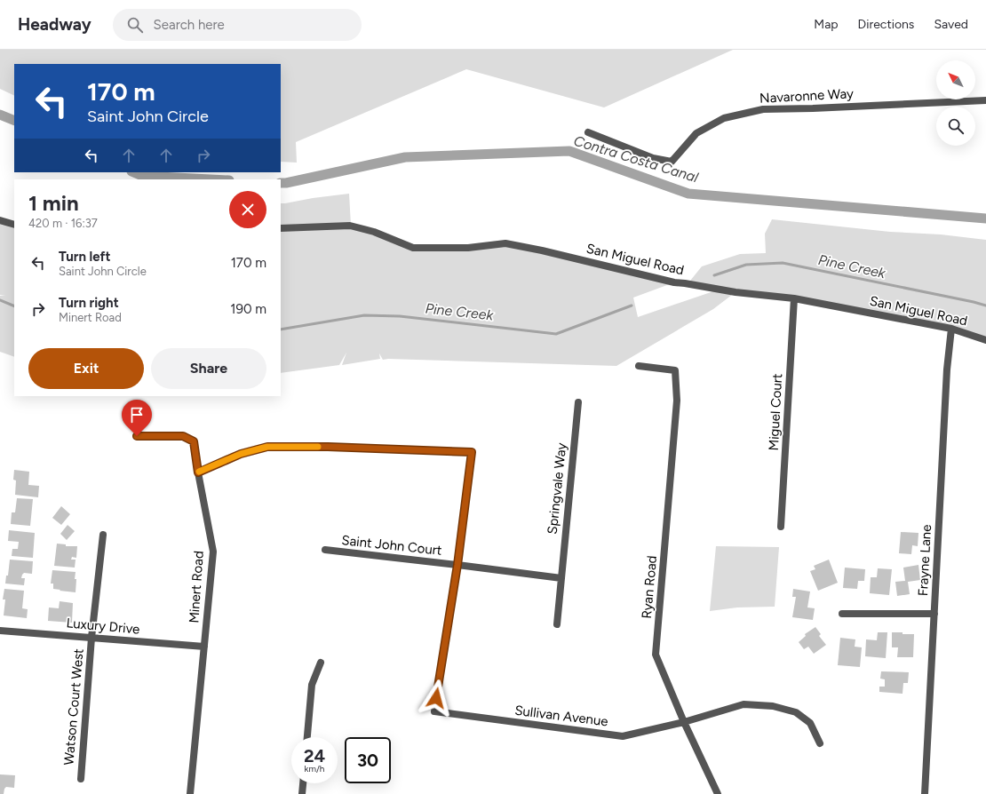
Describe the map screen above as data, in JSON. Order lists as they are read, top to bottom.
{
  "streets": {
    "street": [
      "Navaronne Way",
      "San Miguel Road",
      "Miguel Court",
      "Springvale Way",
      "Saint John Court",
      "Frayne Lane",
      "Minert Road",
      "Ryan Road",
      "Luxury Drive",
      "Watson Court West",
      "Sullivan Avenue"
    ]
  },
  "crossings": [
    ["San Miguel Road", "Miguel Court"],
    ["San Miguel Road", "Frayne Lane"],
    ["Springvale Way", "Saint John Court"],
    ["Saint John Court", "Sullivan Avenue"],
    ["Minert Road", "Luxury Drive"],
    ["Ryan Road", "Sullivan Avenue"],
    ["Luxury Drive", "Watson Court West"]
  ],
  "water": ["Contra Costa Canal", "Pine Creek"],
  "north": "top left",
  "page": {
    "header": "Headway",
    "search": "Search here",
    "nav": ["Map", "Directions", "Saved"],
    "turn": ["170 m", "Saint John Circle"],
    "heading": ["1 min", "420 m · 16:37"],
    "list": [
      {
        "name": "Turn left",
        "note": "Saint John Circle",
        "value": "170 m"
      },
      {
        "name": "Turn right",
        "note": "Minert Road",
        "value": "190 m"
      }
    ],
    "buttons": ["Exit", "Share"],
    "speed": "24 km/h",
    "limit": "30"
  }
}
